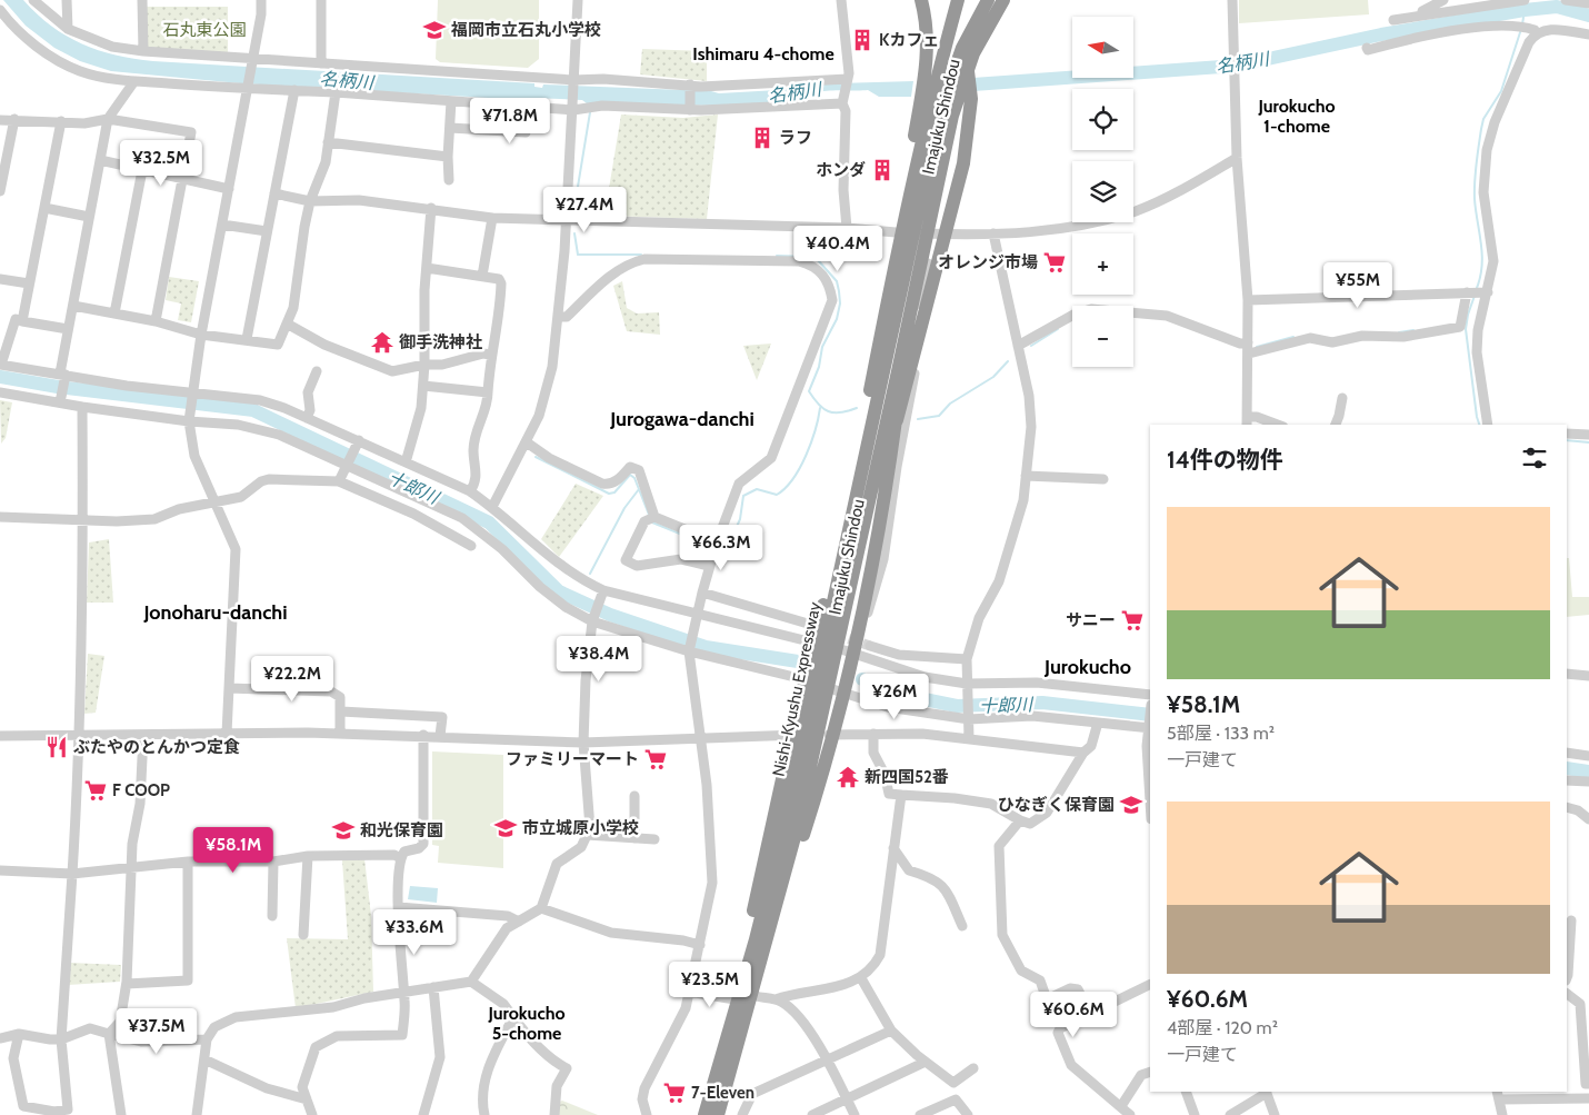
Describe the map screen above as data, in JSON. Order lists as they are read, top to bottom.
{
  "streets": {
    "highway": ["Imajuku Shindou", "Nishi-Kyushu Expressway"]
  },
  "crossings": [
    ["Imajuku Shindou", "Nishi-Kyushu Expressway"]
  ],
  "districts": [
    "Ishimaru 4-chome",
    "Jurokucho 1-chome",
    "Jurogawa-danchi",
    "Jonoharu-danchi",
    "Jurokucho",
    "Jurokucho 5-chome"
  ],
  "water": ["名柄川", "十郎川"],
  "parks": ["石丸東公園"],
  "places": {
    "school or university": [
      "福岡市立石丸小学校",
      "ひなぎく保育園",
      "市立城原小学校",
      "和光保育園"
    ],
    "building": ["Kカフェ", "ラフ", "ホンダ"],
    "supermarket": [
      "オレンジ市場",
      "サニー",
      "ファミリーマート",
      "F COOP",
      "7-Eleven"
    ],
    "temple": ["御手洗神社", "新四国52番"],
    "restaurant": ["ぶたやのとんかつ定食"]
  },
  "north": "left",
  "page": {
    "map_buttons": ["+", "−"],
    "price": [
      "¥71.8M",
      "¥32.5M",
      "¥27.4M",
      "¥40.4M",
      "¥55M",
      "¥66.3M",
      "¥38.4M",
      "¥22.2M",
      "¥26M",
      "¥58.1M",
      "¥33.6M",
      "¥23.5M",
      "¥60.6M",
      "¥37.5M"
    ],
    "heading": "14件の物件",
    "list": [
      {
        "name": "¥58.1M",
        "note": "5部屋 · 133 m² · 一戸建て"
      },
      {
        "name": "¥60.6M",
        "note": "4部屋 · 120 m² · 一戸建て"
      }
    ]
  }
}
